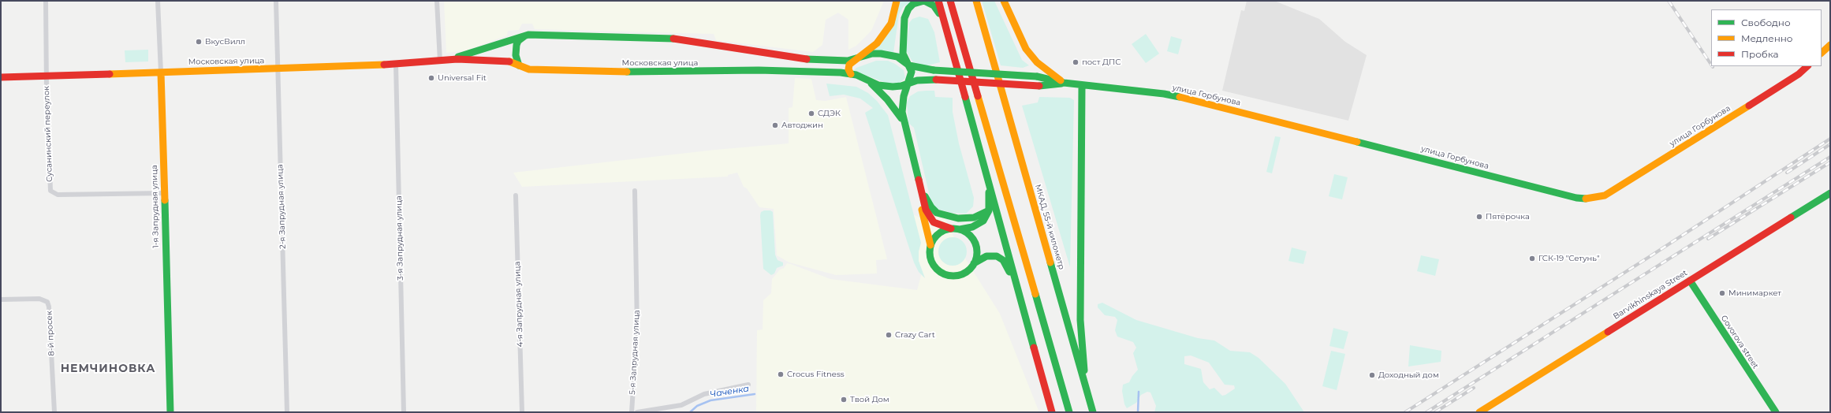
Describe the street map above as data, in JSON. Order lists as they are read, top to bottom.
{
  "streets": {
    "main road": [
      "Московская улица",
      "улица Горбунова",
      "1-я Запрудная улица",
      "МКАД, 55-й километр",
      "Barvikhinskaya Street",
      "Govorova street"
    ],
    "street": [
      "Сусанинский переулок",
      "2-я Запрудная улица",
      "3-я Запрудная улица",
      "4-я Запрудная улица",
      "8-й просек",
      "5-я Запрудная улица"
    ]
  },
  "crossings": [
    ["Московская улица", "улица Горбунова"],
    ["Московская улица", "Сусанинский переулок"],
    ["Московская улица", "1-я Запрудная улица"],
    ["Московская улица", "2-я Запрудная улица"],
    ["Московская улица", "3-я Запрудная улица"],
    ["Сусанинский переулок", "1-я Запрудная улица"],
    ["Barvikhinskaya Street", "Govorova street"]
  ],
  "districts": ["НЕМЧИНОВКА"],
  "water": ["Чаченка"],
  "places": [
    "ВкусВилл",
    "пост ДПС",
    "Universal Fit",
    "СДЭК",
    "Автоджин",
    "Пятёрочка",
    "ГСК-19 \"Сетунь\"",
    "Минимаркет",
    "Crazy Cart",
    "Crocus Fitness",
    "Доходный дом",
    "Твой Дом"
  ],
  "legend": ["Свободно", "Медленно", "Пробка"]
}
